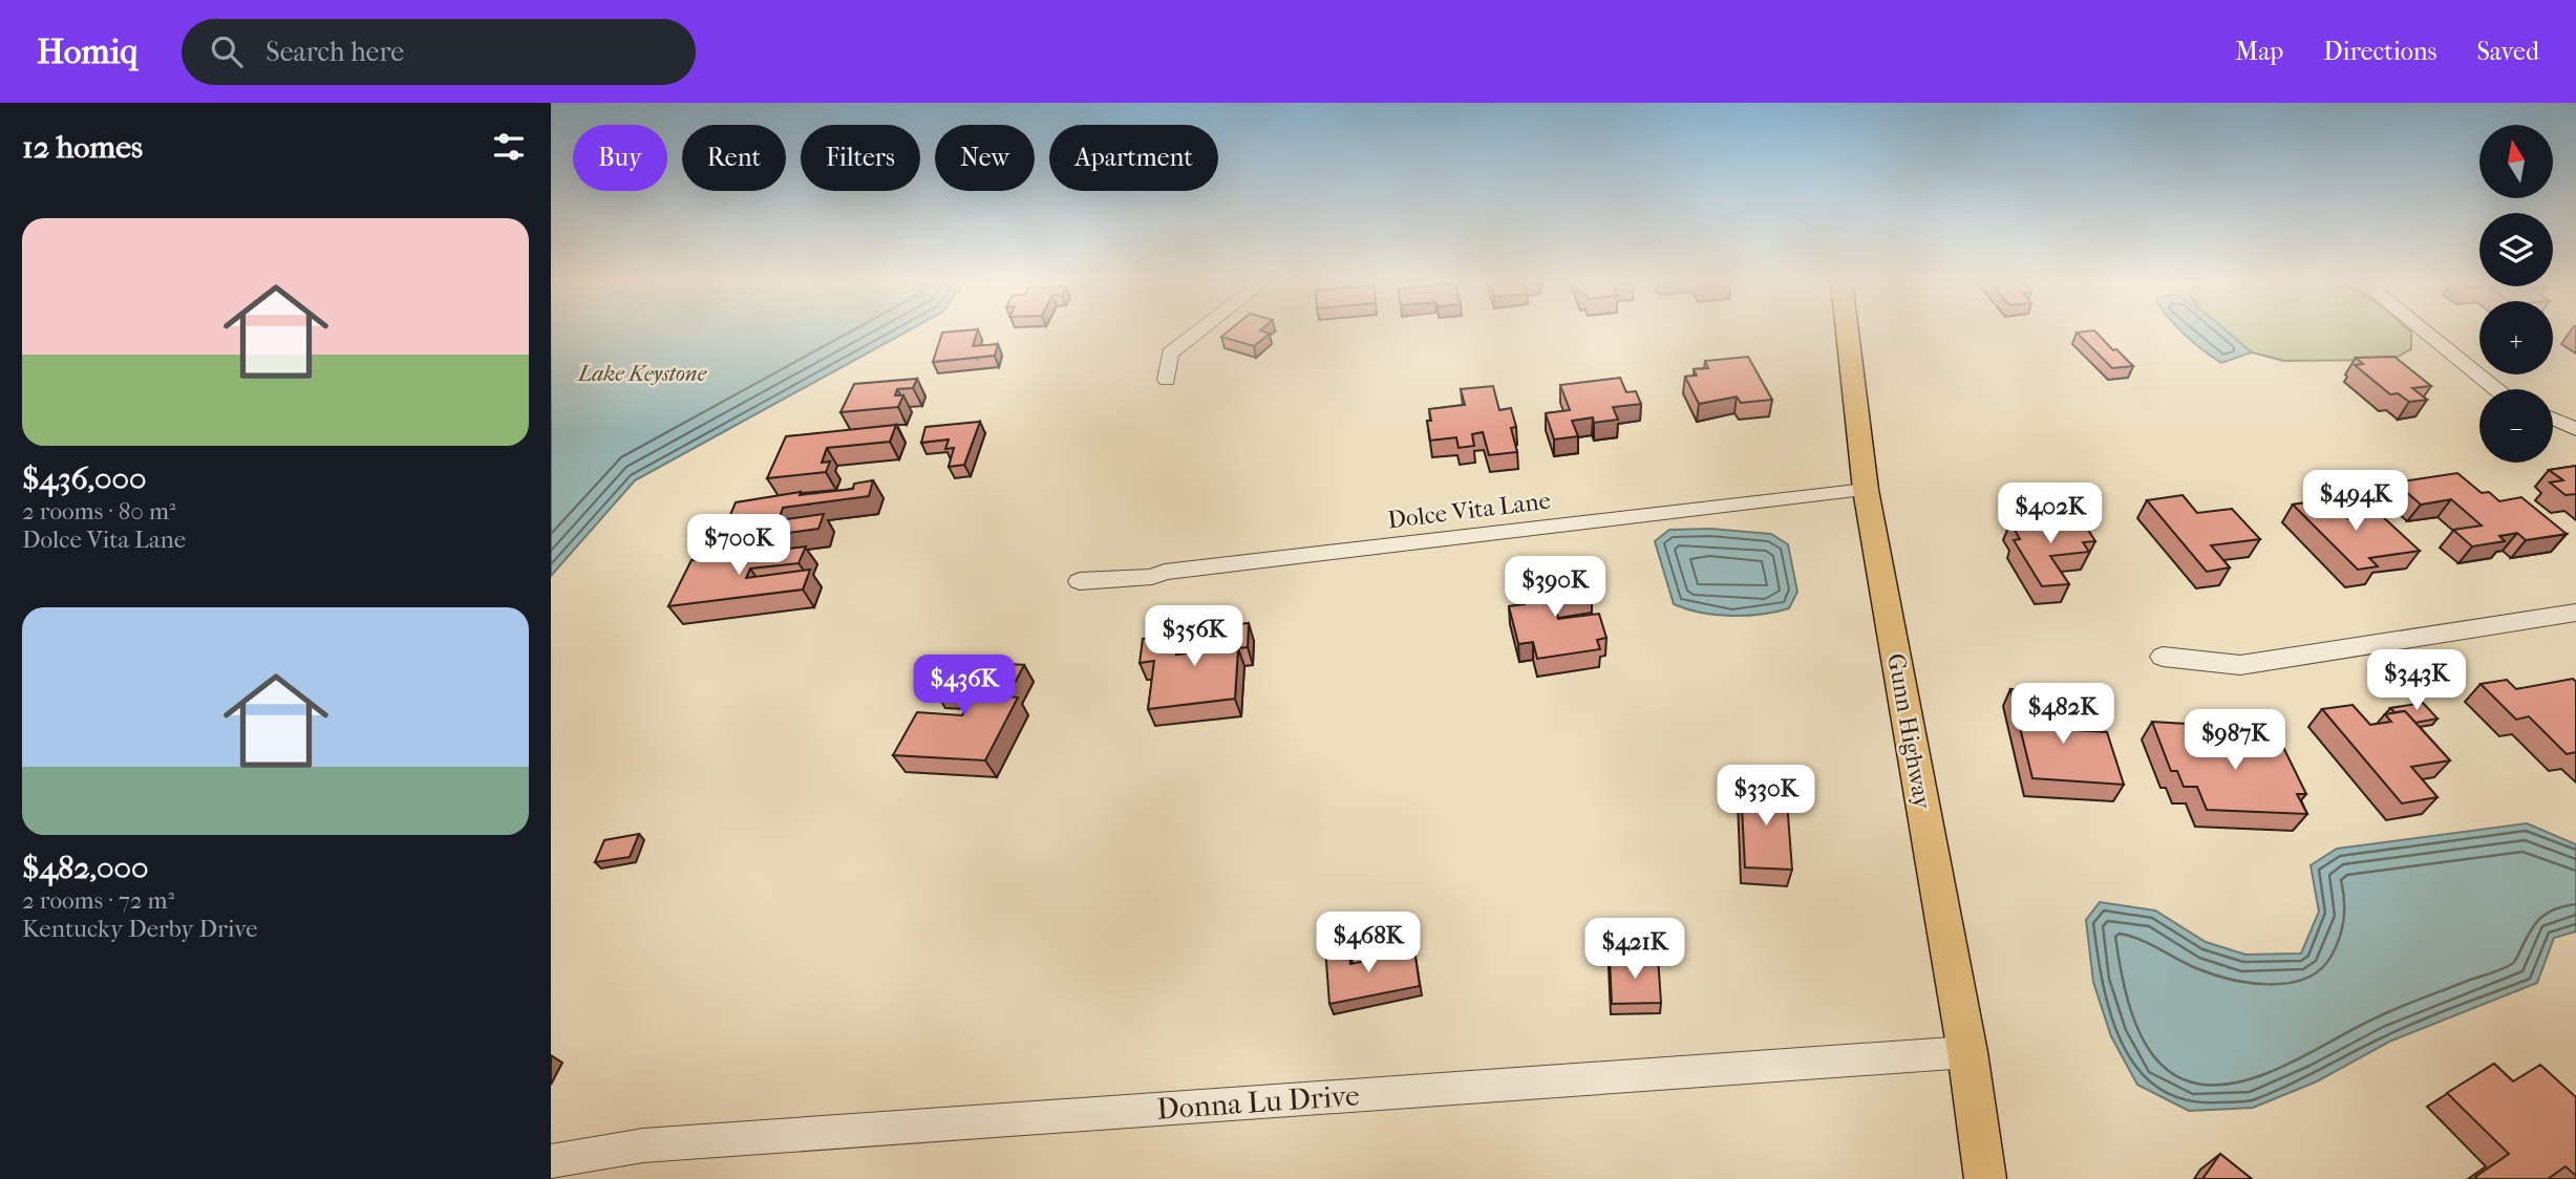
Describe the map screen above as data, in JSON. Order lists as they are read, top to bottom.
{
  "streets": {
    "main road": ["Gunn Highway"],
    "street": ["Dolce Vita Lane", "Donna Lu Drive"]
  },
  "crossings": [
    ["Dolce Vita Lane", "Gunn Highway"],
    ["Gunn Highway", "Donna Lu Drive"]
  ],
  "water": ["Lake Keystone"],
  "north": "top",
  "page": {
    "header": "Homiq",
    "search": "Search here",
    "nav": ["Map", "Directions", "Saved"],
    "heading": "12 homes",
    "map_buttons": ["+", "−"],
    "chip": [
      "Buy",
      "Rent",
      "Filters",
      "New",
      "Apartment"
    ],
    "list": [
      {
        "name": "$436,000",
        "note": "2 rooms · 80 m² · Dolce Vita Lane"
      },
      {
        "name": "$482,000",
        "note": "2 rooms · 72 m² · Kentucky Derby Drive"
      }
    ],
    "price": [
      "$494K",
      "$402K",
      "$700K",
      "$390K",
      "$356K",
      "$343K",
      "$436K",
      "$482K",
      "$987K",
      "$330K",
      "$468K",
      "$421K"
    ]
  }
}
